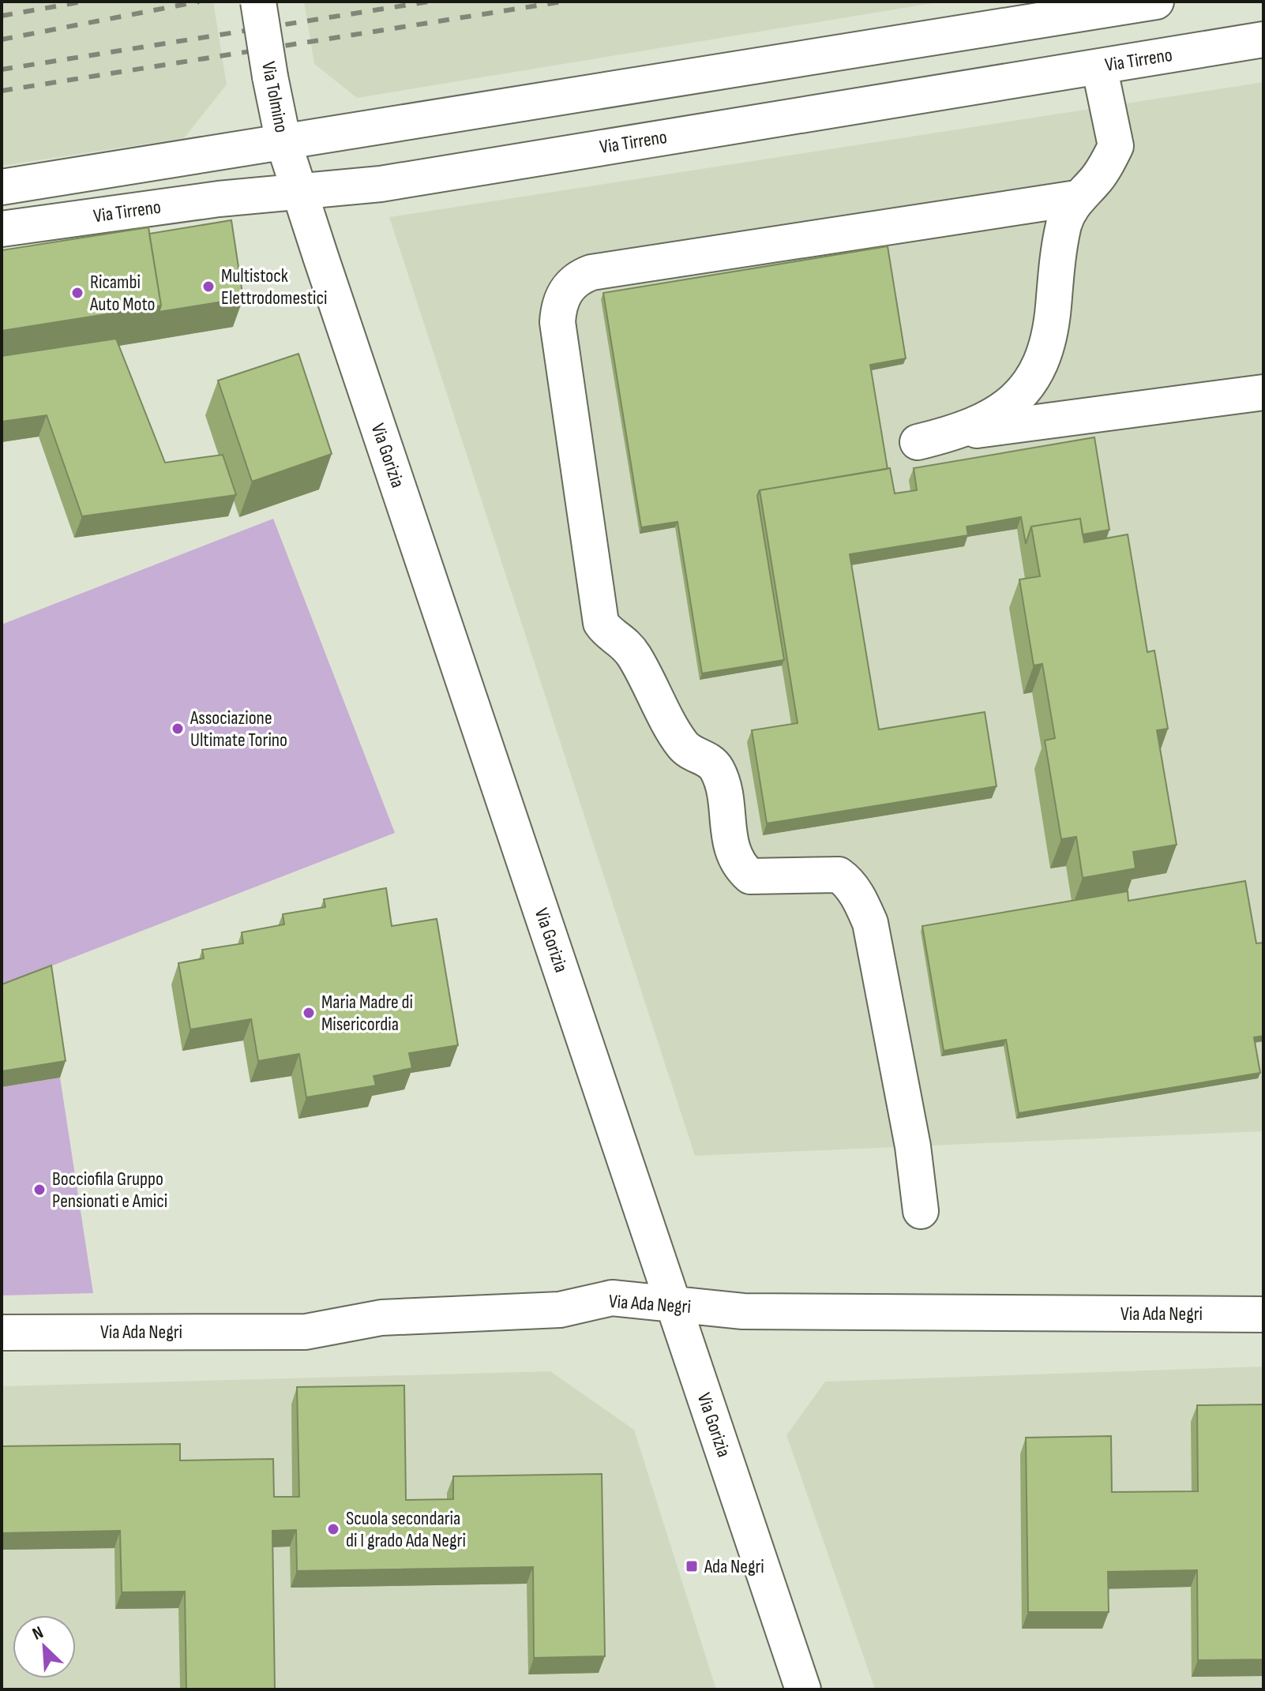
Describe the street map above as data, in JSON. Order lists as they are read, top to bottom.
{
  "streets": {
    "street": [
      "Via Tirreno",
      "Via Tolmino",
      "Via Gorizia",
      "Via Ada Negri"
    ]
  },
  "crossings": [
    ["Via Tirreno", "Via Tolmino"],
    ["Via Tirreno", "Via Gorizia"],
    ["Via Tolmino", "Via Gorizia"],
    ["Via Gorizia", "Via Ada Negri"]
  ],
  "places": {
    "other": [
      "Multistock Elettrodomestici",
      "Ricambi Auto Moto",
      "Associazione Ultimate Torino",
      "Maria Madre di Misericordia",
      "Bocciofila Gruppo Pensionati e Amici",
      "Scuola secondaria di I grado Ada Negri"
    ],
    "transit": ["Ada Negri"]
  },
  "north": "top left"
}
